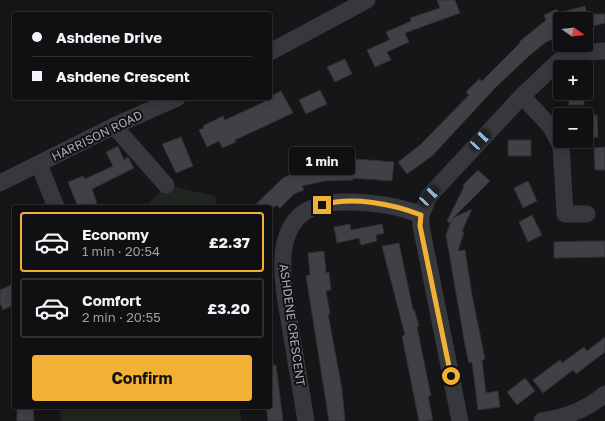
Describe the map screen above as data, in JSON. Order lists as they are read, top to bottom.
{
  "streets": {
    "street": ["HARRISON ROAD", "ASHDENE CRESCENT"]
  },
  "north": "right",
  "page": {
    "map_buttons": ["+", "−"],
    "banner": ["Ashdene Drive", "Ashdene Crescent"],
    "bubble": "1 min",
    "list": [
      {
        "name": "Economy",
        "note": "1 min · 20:54",
        "value": "£2.37"
      },
      {
        "name": "Comfort",
        "note": "2 min · 20:55",
        "value": "£3.20"
      }
    ],
    "buttons": "Confirm"
  }
}
